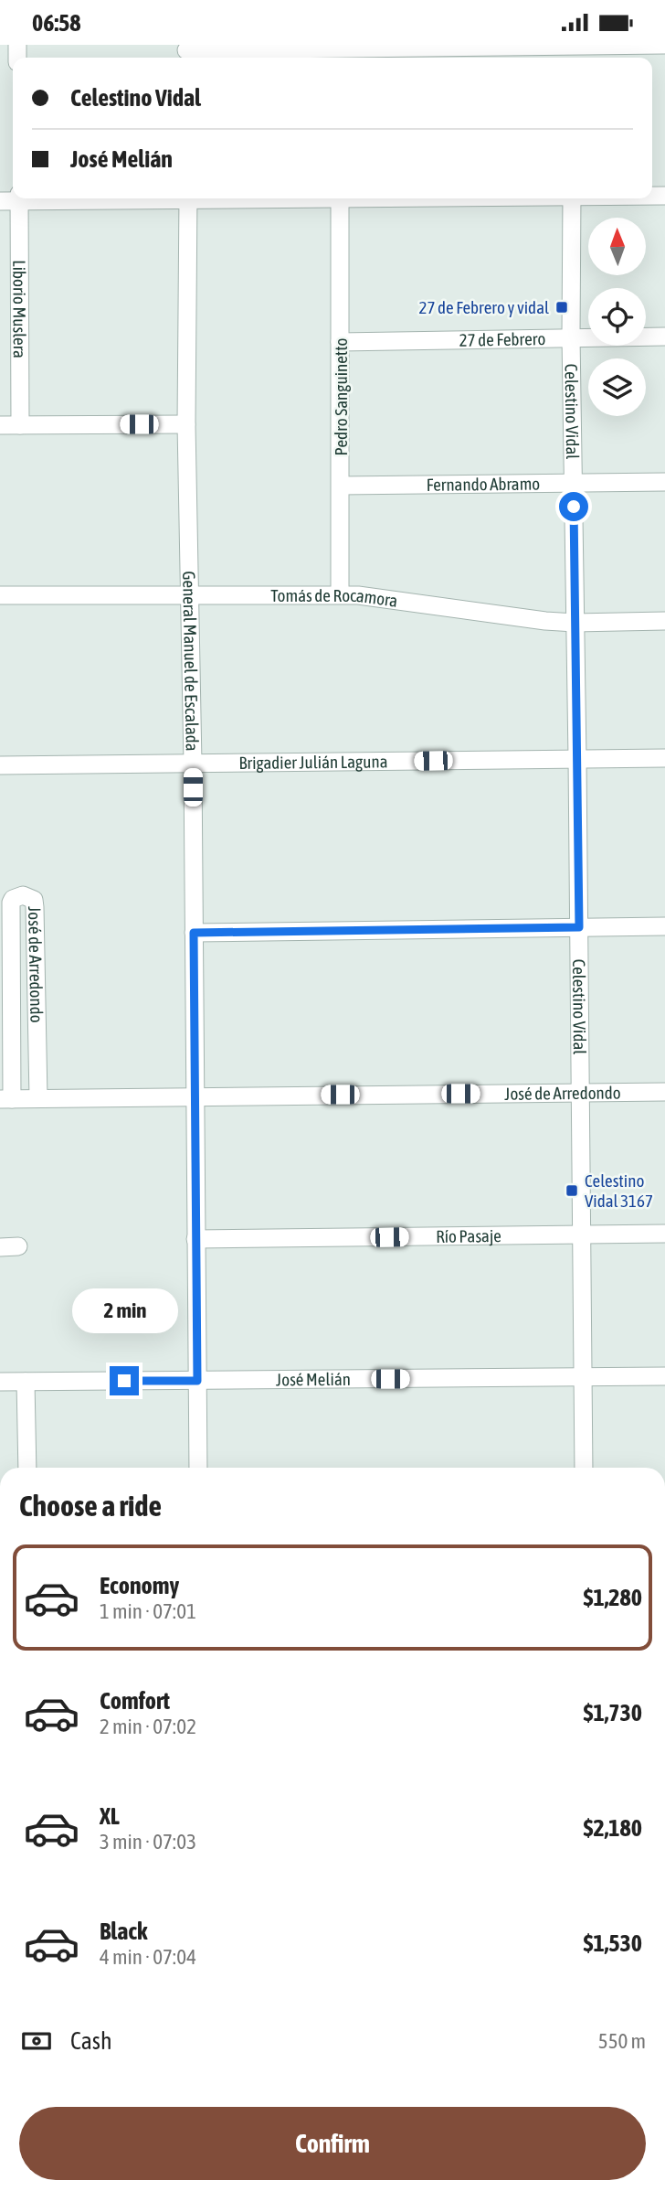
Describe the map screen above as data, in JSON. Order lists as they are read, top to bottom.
{
  "streets": {
    "street": [
      "Liborio Muslera",
      "27 de Febrero",
      "Pedro Sanguinetto",
      "Celestino Vidal",
      "Fernando Abramo",
      "Tomás de Rocamora",
      "General Manuel de Escalada",
      "Brigadier Julián Laguna",
      "José de Arredondo",
      "Río Pasaje",
      "José Melián"
    ]
  },
  "crossings": [
    ["27 de Febrero", "Pedro Sanguinetto"],
    ["27 de Febrero", "Celestino Vidal"],
    ["Pedro Sanguinetto", "Fernando Abramo"],
    ["Pedro Sanguinetto", "Tomás de Rocamora"],
    ["Celestino Vidal", "Fernando Abramo"],
    ["Celestino Vidal", "Tomás de Rocamora"],
    ["Celestino Vidal", "Brigadier Julián Laguna"],
    ["Celestino Vidal", "José de Arredondo"],
    ["Celestino Vidal", "Río Pasaje"],
    ["Celestino Vidal", "José Melián"],
    ["Tomás de Rocamora", "General Manuel de Escalada"],
    ["General Manuel de Escalada", "Brigadier Julián Laguna"],
    ["General Manuel de Escalada", "José de Arredondo"],
    ["General Manuel de Escalada", "Río Pasaje"],
    ["General Manuel de Escalada", "José Melián"]
  ],
  "places": {
    "transit": ["27 de Febrero y vidal", "Celestino Vidal 3167"]
  },
  "north": "top",
  "page": {
    "status": "06:58",
    "banner": ["Celestino Vidal", "José Melián"],
    "bubble": "2 min",
    "heading": "Choose a ride",
    "list": [
      {
        "name": "Economy",
        "note": "1 min · 07:01",
        "value": "$1,280"
      },
      {
        "name": "Comfort",
        "note": "2 min · 07:02",
        "value": "$1,730"
      },
      {
        "name": "XL",
        "note": "3 min · 07:03",
        "value": "$2,180"
      },
      {
        "name": "Black",
        "note": "4 min · 07:04",
        "value": "$1,530"
      }
    ],
    "pay": ["Cash", "550 m"],
    "buttons": "Confirm"
  }
}
